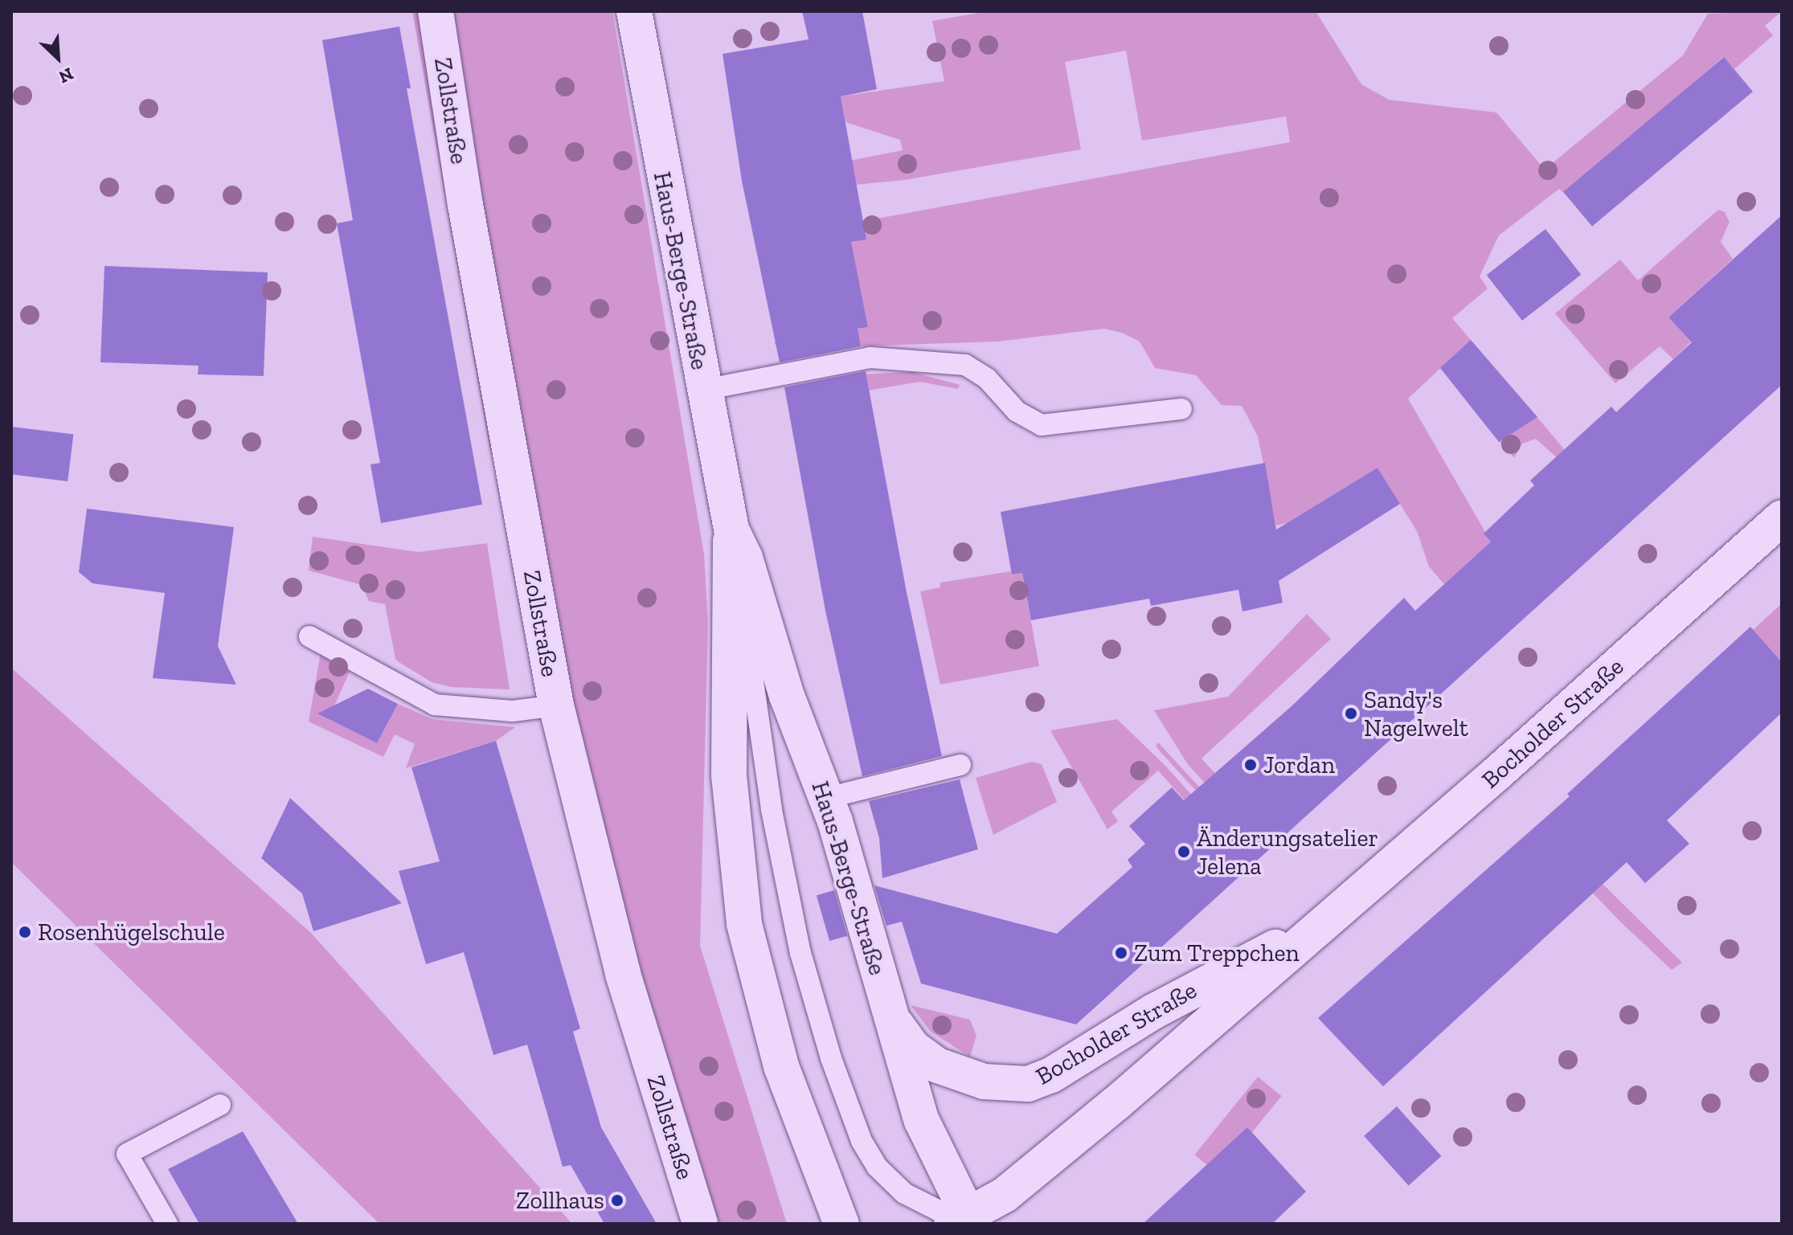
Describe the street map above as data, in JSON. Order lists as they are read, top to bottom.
{
  "streets": {
    "main road": ["Zollstraße", "Haus-Berge-Straße", "Bocholder Straße"]
  },
  "crossings": [
    ["Haus-Berge-Straße", "Bocholder Straße"]
  ],
  "places": [
    "Sandy's Nagelwelt",
    "Jordan",
    "Änderungsatelier Jelena",
    "Rosenhügelschule",
    "Zum Treppchen",
    "Zollhaus"
  ],
  "north": "bottom right"
}
